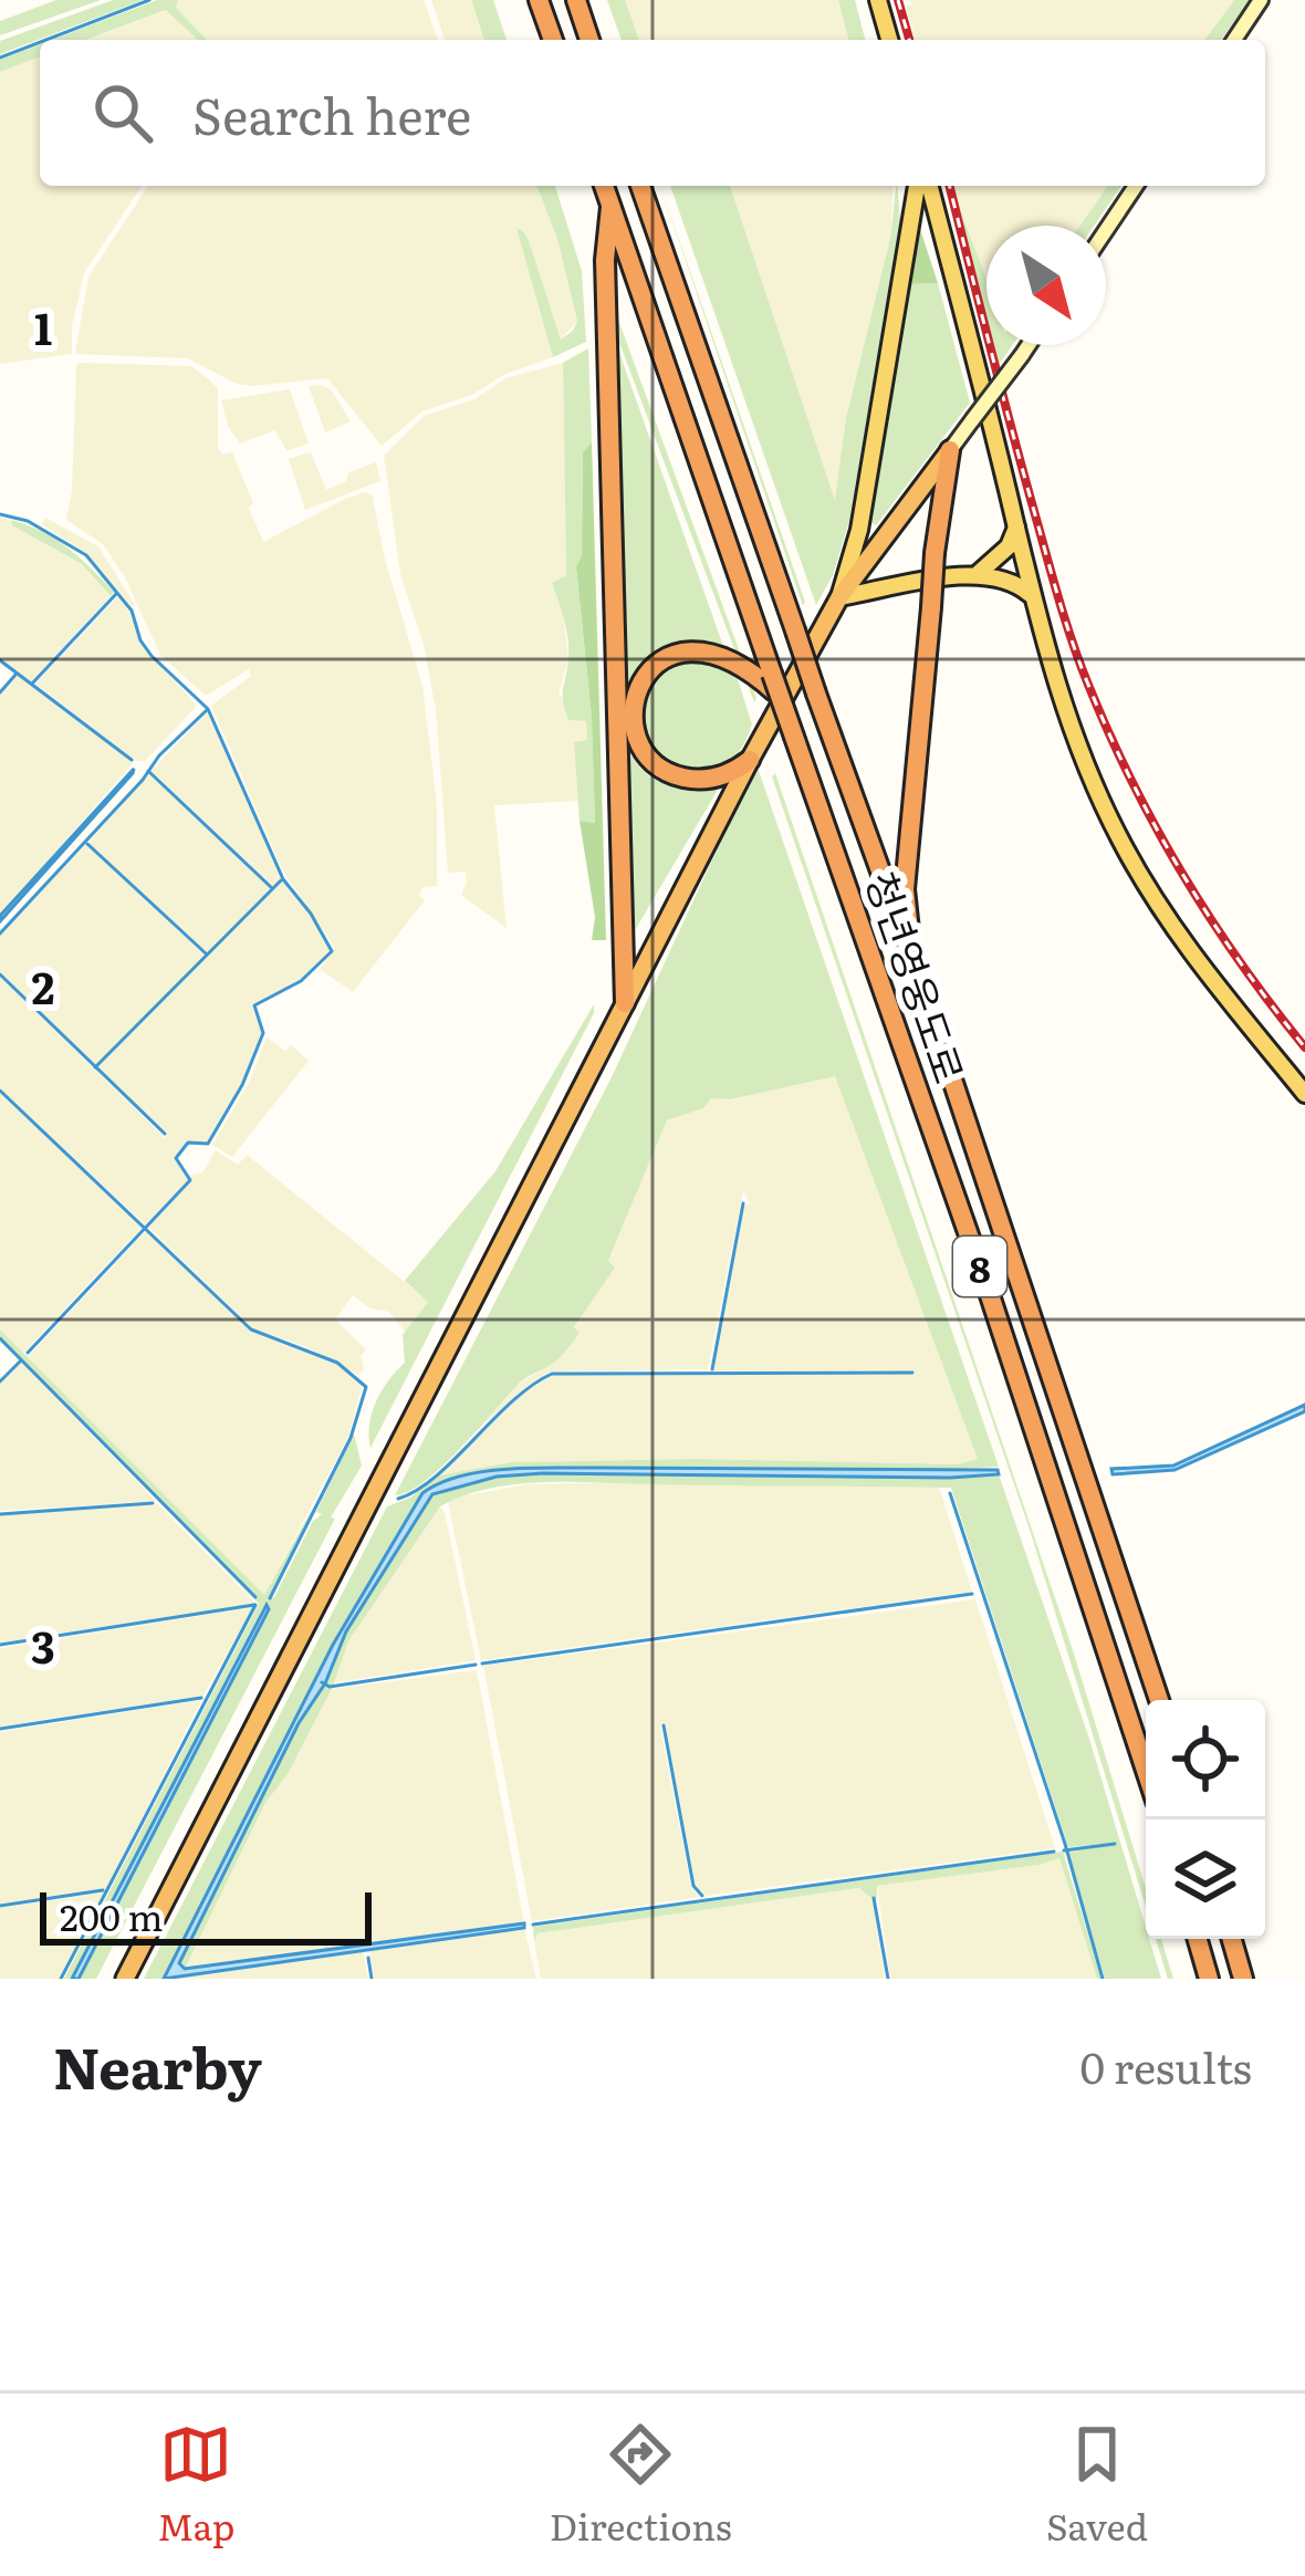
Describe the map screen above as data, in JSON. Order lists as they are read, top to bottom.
{
  "streets": {
    "highway": ["청년영웅도로", "8"]
  },
  "scale_bar": "200 m",
  "north": "bottom right",
  "page": {
    "search": "Search here",
    "scale": "200 m",
    "heading": ["Nearby", "0 results"],
    "nav": ["Map", "Directions", "Saved"]
  },
  "grid": {
    "rows": ["1", "2", "3"]
  }
}
